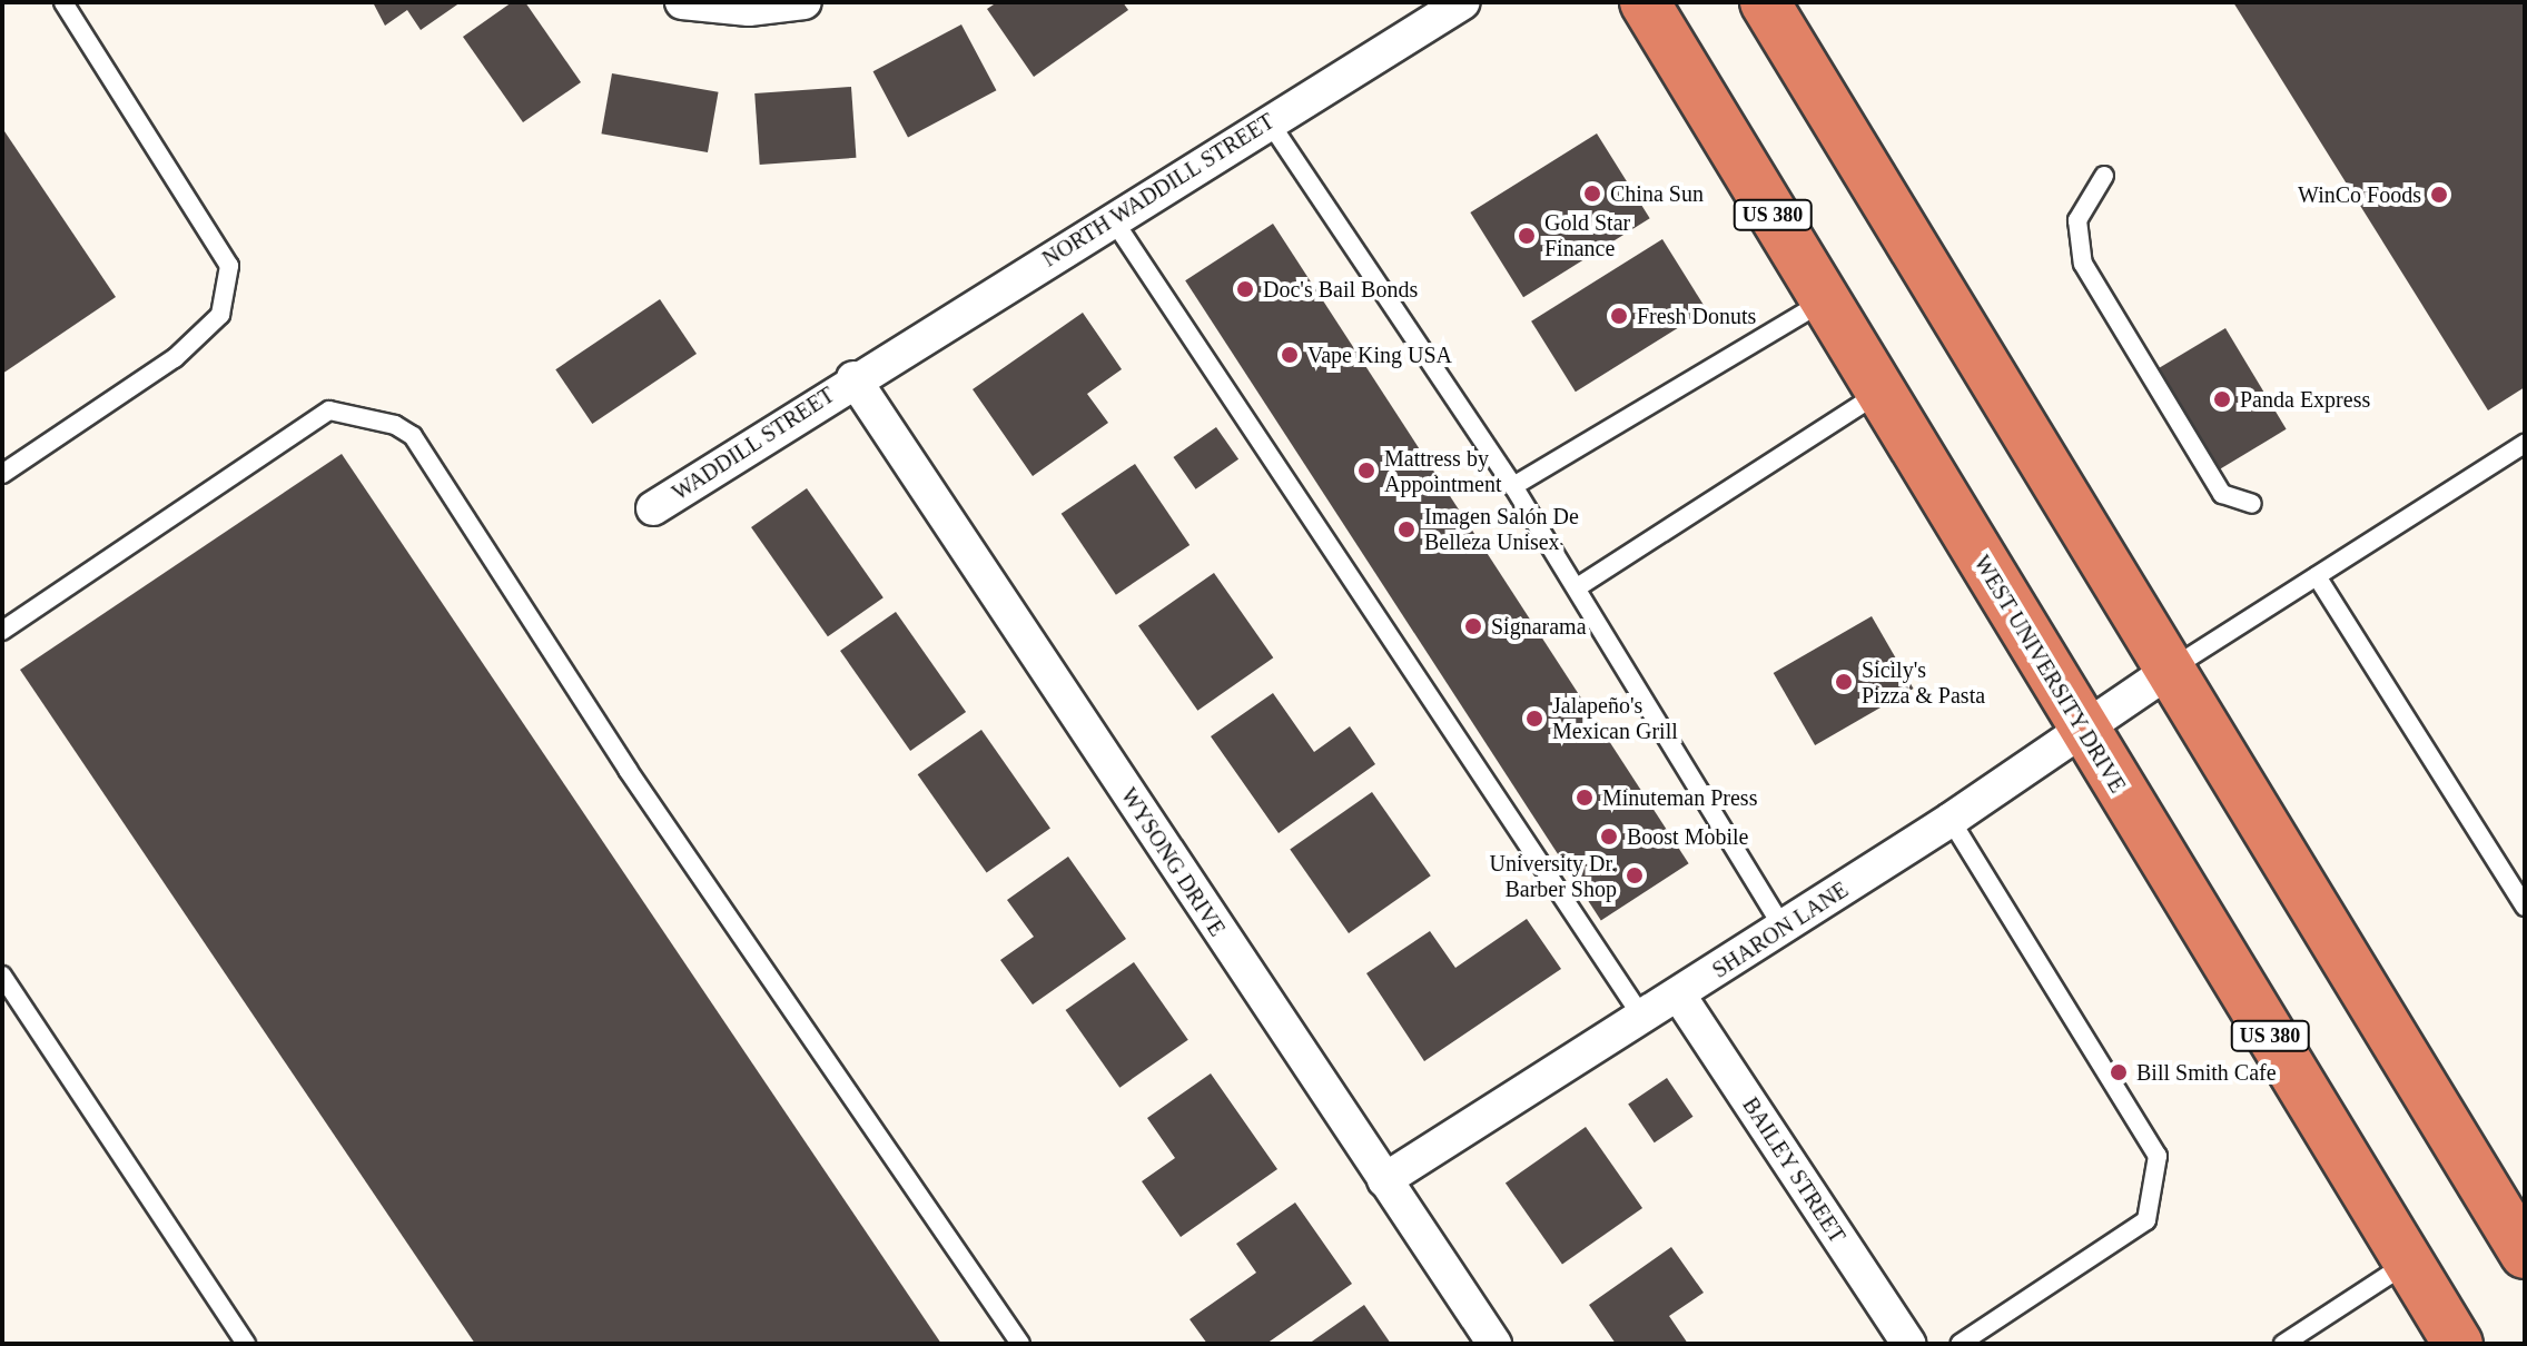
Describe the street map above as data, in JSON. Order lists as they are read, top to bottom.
{
  "streets": {
    "highway": ["US 380", "WEST UNIVERSITY DRIVE"],
    "street": [
      "NORTH WADDILL STREET",
      "WADDILL STREET",
      "WYSONG DRIVE",
      "SHARON LANE",
      "BAILEY STREET"
    ]
  },
  "crossings": [
    ["NORTH WADDILL STREET", "WADDILL STREET"],
    ["NORTH WADDILL STREET", "WYSONG DRIVE"],
    ["WADDILL STREET", "WYSONG DRIVE"],
    ["WEST UNIVERSITY DRIVE", "SHARON LANE"],
    ["WYSONG DRIVE", "SHARON LANE"],
    ["SHARON LANE", "BAILEY STREET"]
  ],
  "places": [
    "China Sun",
    "WinCo Foods",
    "Gold Star Finance",
    "Doc's Bail Bonds",
    "Fresh Donuts",
    "Vape King USA",
    "Panda Express",
    "Mattress by Appointment",
    "Imagen Salón De Belleza Unisex",
    "Signarama",
    "Sicily's Pizza & Pasta",
    "Jalapeño's Mexican Grill",
    "Minuteman Press",
    "Boost Mobile",
    "University Dr. Barber Shop",
    "Bill Smith Cafe"
  ]
}
